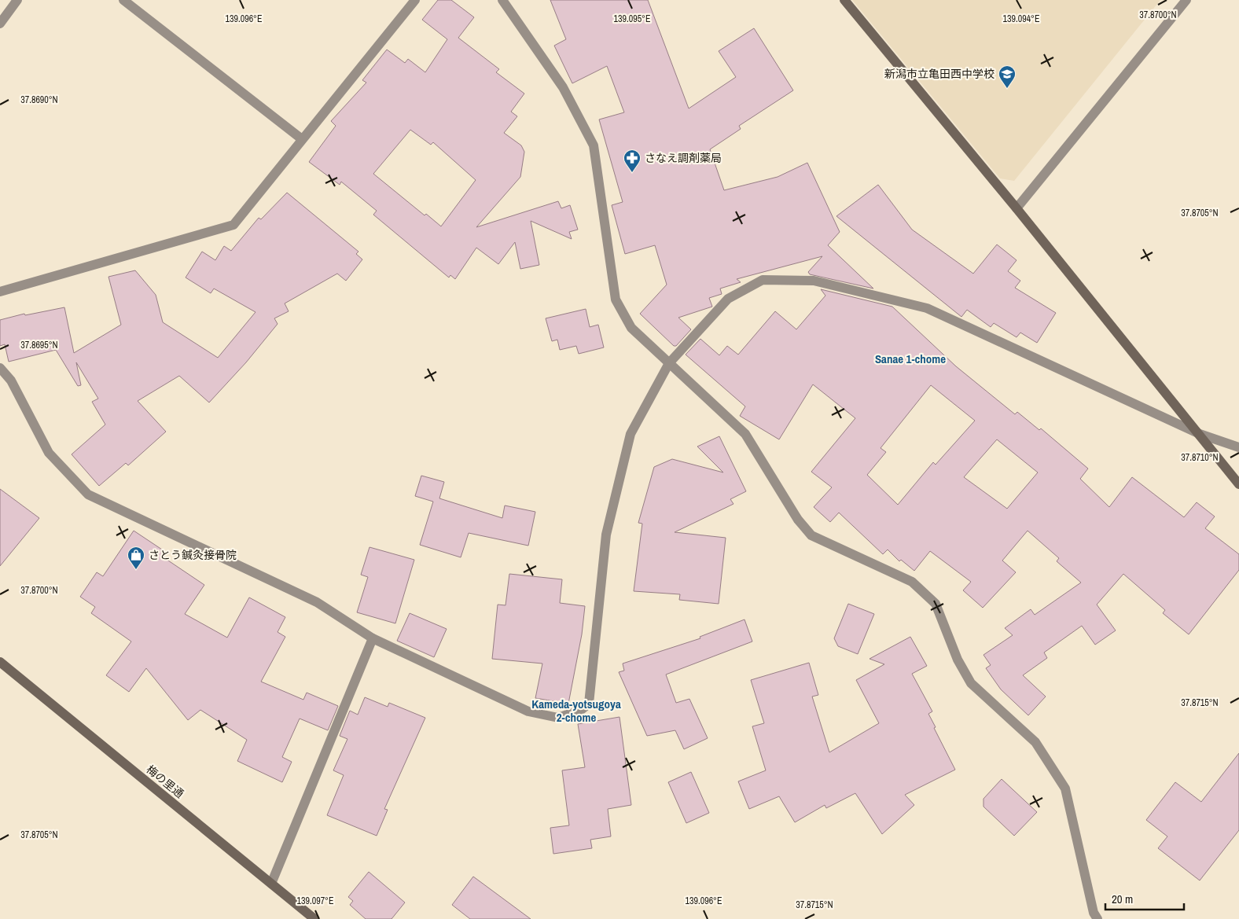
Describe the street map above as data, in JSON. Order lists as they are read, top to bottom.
{
  "streets": {
    "street": ["梅の里通"]
  },
  "districts": ["Sanae 1-chome", "Kameda-yotsugoya 2-chome"],
  "places": {
    "school or university": ["新潟市立亀田西中学校"],
    "pharmacy": ["さなえ調剤薬局"],
    "shop": ["さとう鍼灸接骨院"]
  },
  "scale_bar": "20 m",
  "coordinates": [
    "37.8700°N",
    "139.096°E",
    "139.095°E",
    "139.094°E",
    "37.8690°N",
    "37.8705°N",
    "37.8695°N",
    "37.8710°N",
    "37.8715°N",
    "139.097°E"
  ]
}
